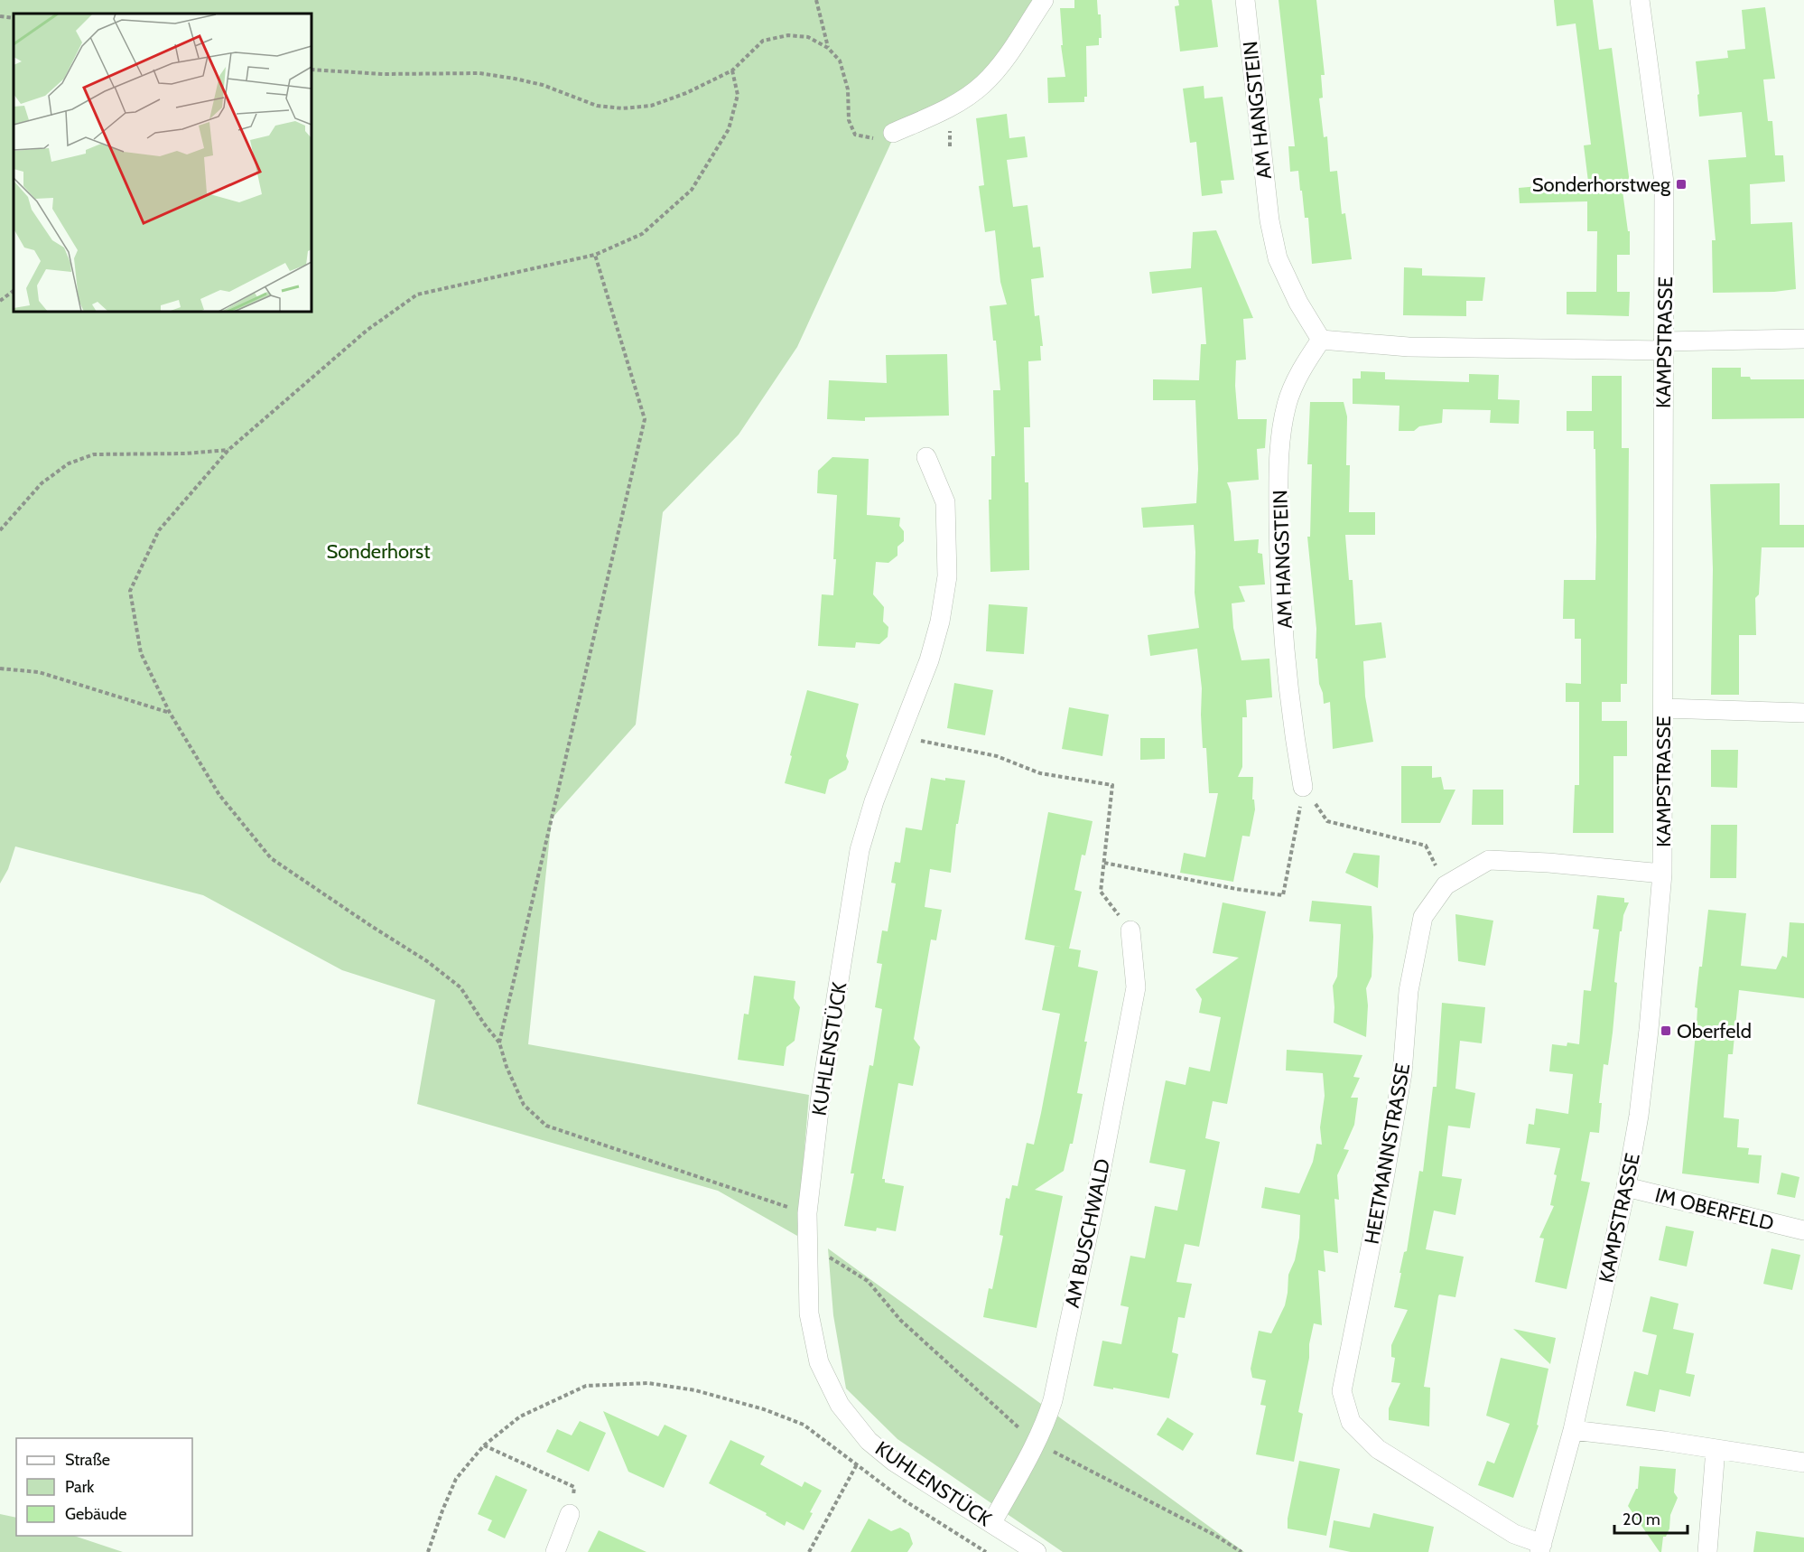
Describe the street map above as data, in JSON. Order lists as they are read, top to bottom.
{
  "streets": {
    "street": [
      "AM HANGSTEIN",
      "KAMPSTRASSE",
      "KUHLENSTÜCK",
      "HEETMANNSTRASSE",
      "IM OBERFELD",
      "AM BUSCHWALD"
    ]
  },
  "crossings": [
    ["KAMPSTRASSE", "HEETMANNSTRASSE"],
    ["KAMPSTRASSE", "IM OBERFELD"],
    ["KUHLENSTÜCK", "AM BUSCHWALD"]
  ],
  "parks": ["Sonderhorst"],
  "places": {
    "transit": ["Sonderhorstweg", "Oberfeld"]
  },
  "legend": ["Straße", "Park", "Gebäude"],
  "scale_bar": "20 m"
}
